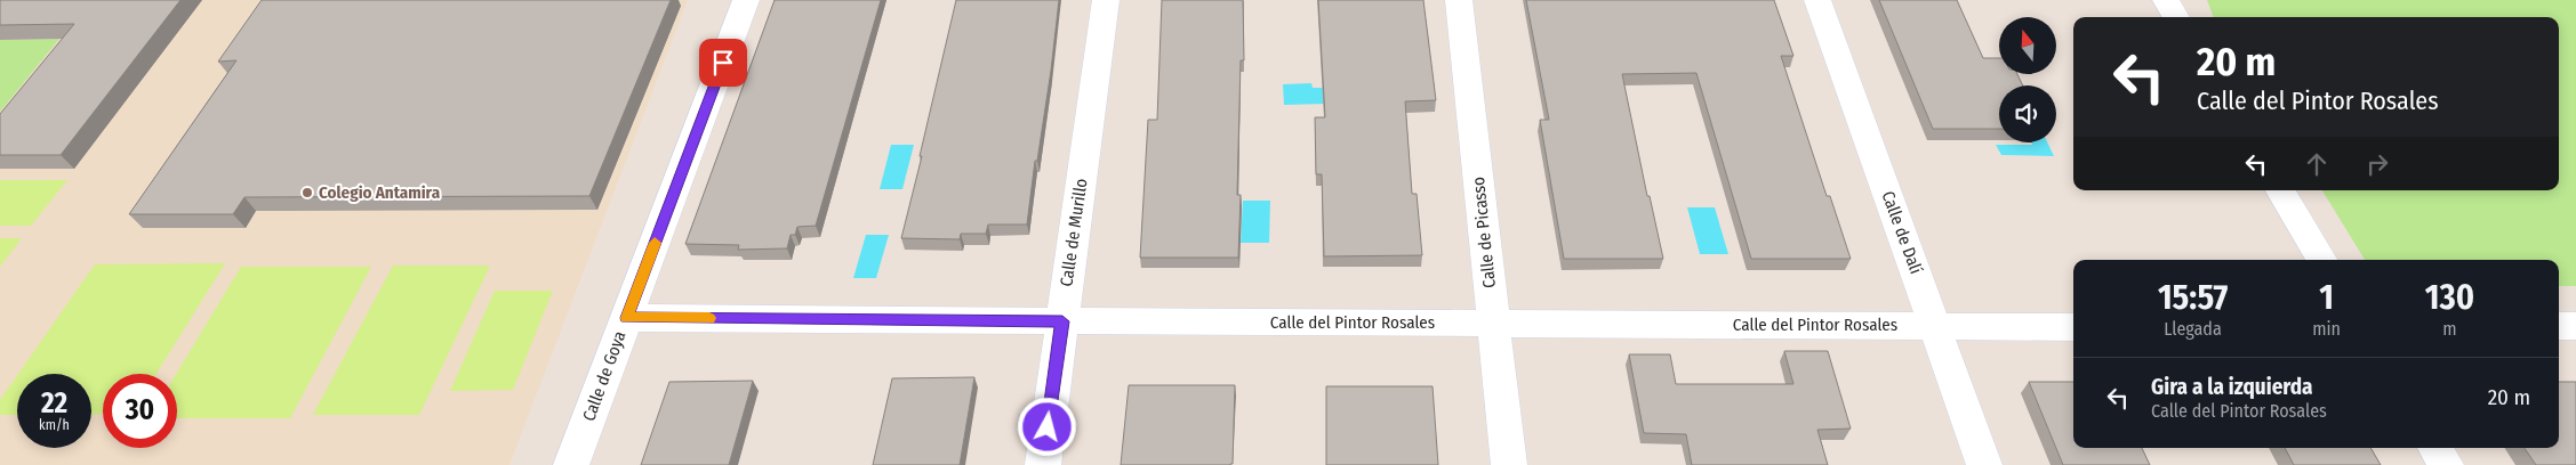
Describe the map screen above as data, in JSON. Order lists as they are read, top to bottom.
{
  "streets": {
    "street": [
      "Calle de Murillo",
      "Calle de Picasso",
      "Calle de Dalí",
      "Calle del Pintor Rosales",
      "Calle de Goya"
    ]
  },
  "crossings": [
    ["Calle de Murillo", "Calle del Pintor Rosales"],
    ["Calle de Picasso", "Calle del Pintor Rosales"],
    ["Calle de Dalí", "Calle del Pintor Rosales"],
    ["Calle del Pintor Rosales", "Calle de Goya"]
  ],
  "places": ["Colegio Antamira"],
  "north": "top",
  "page": {
    "turn": ["20 m", "Calle del Pintor Rosales"],
    "eta": [
      "15:57",
      "Llegada",
      "1",
      "min",
      "130",
      "m"
    ],
    "list": [
      {
        "name": "Gira a la izquierda",
        "note": "Calle del Pintor Rosales",
        "value": "20 m"
      }
    ],
    "speed": "22 km/h",
    "limit": "30"
  }
}
